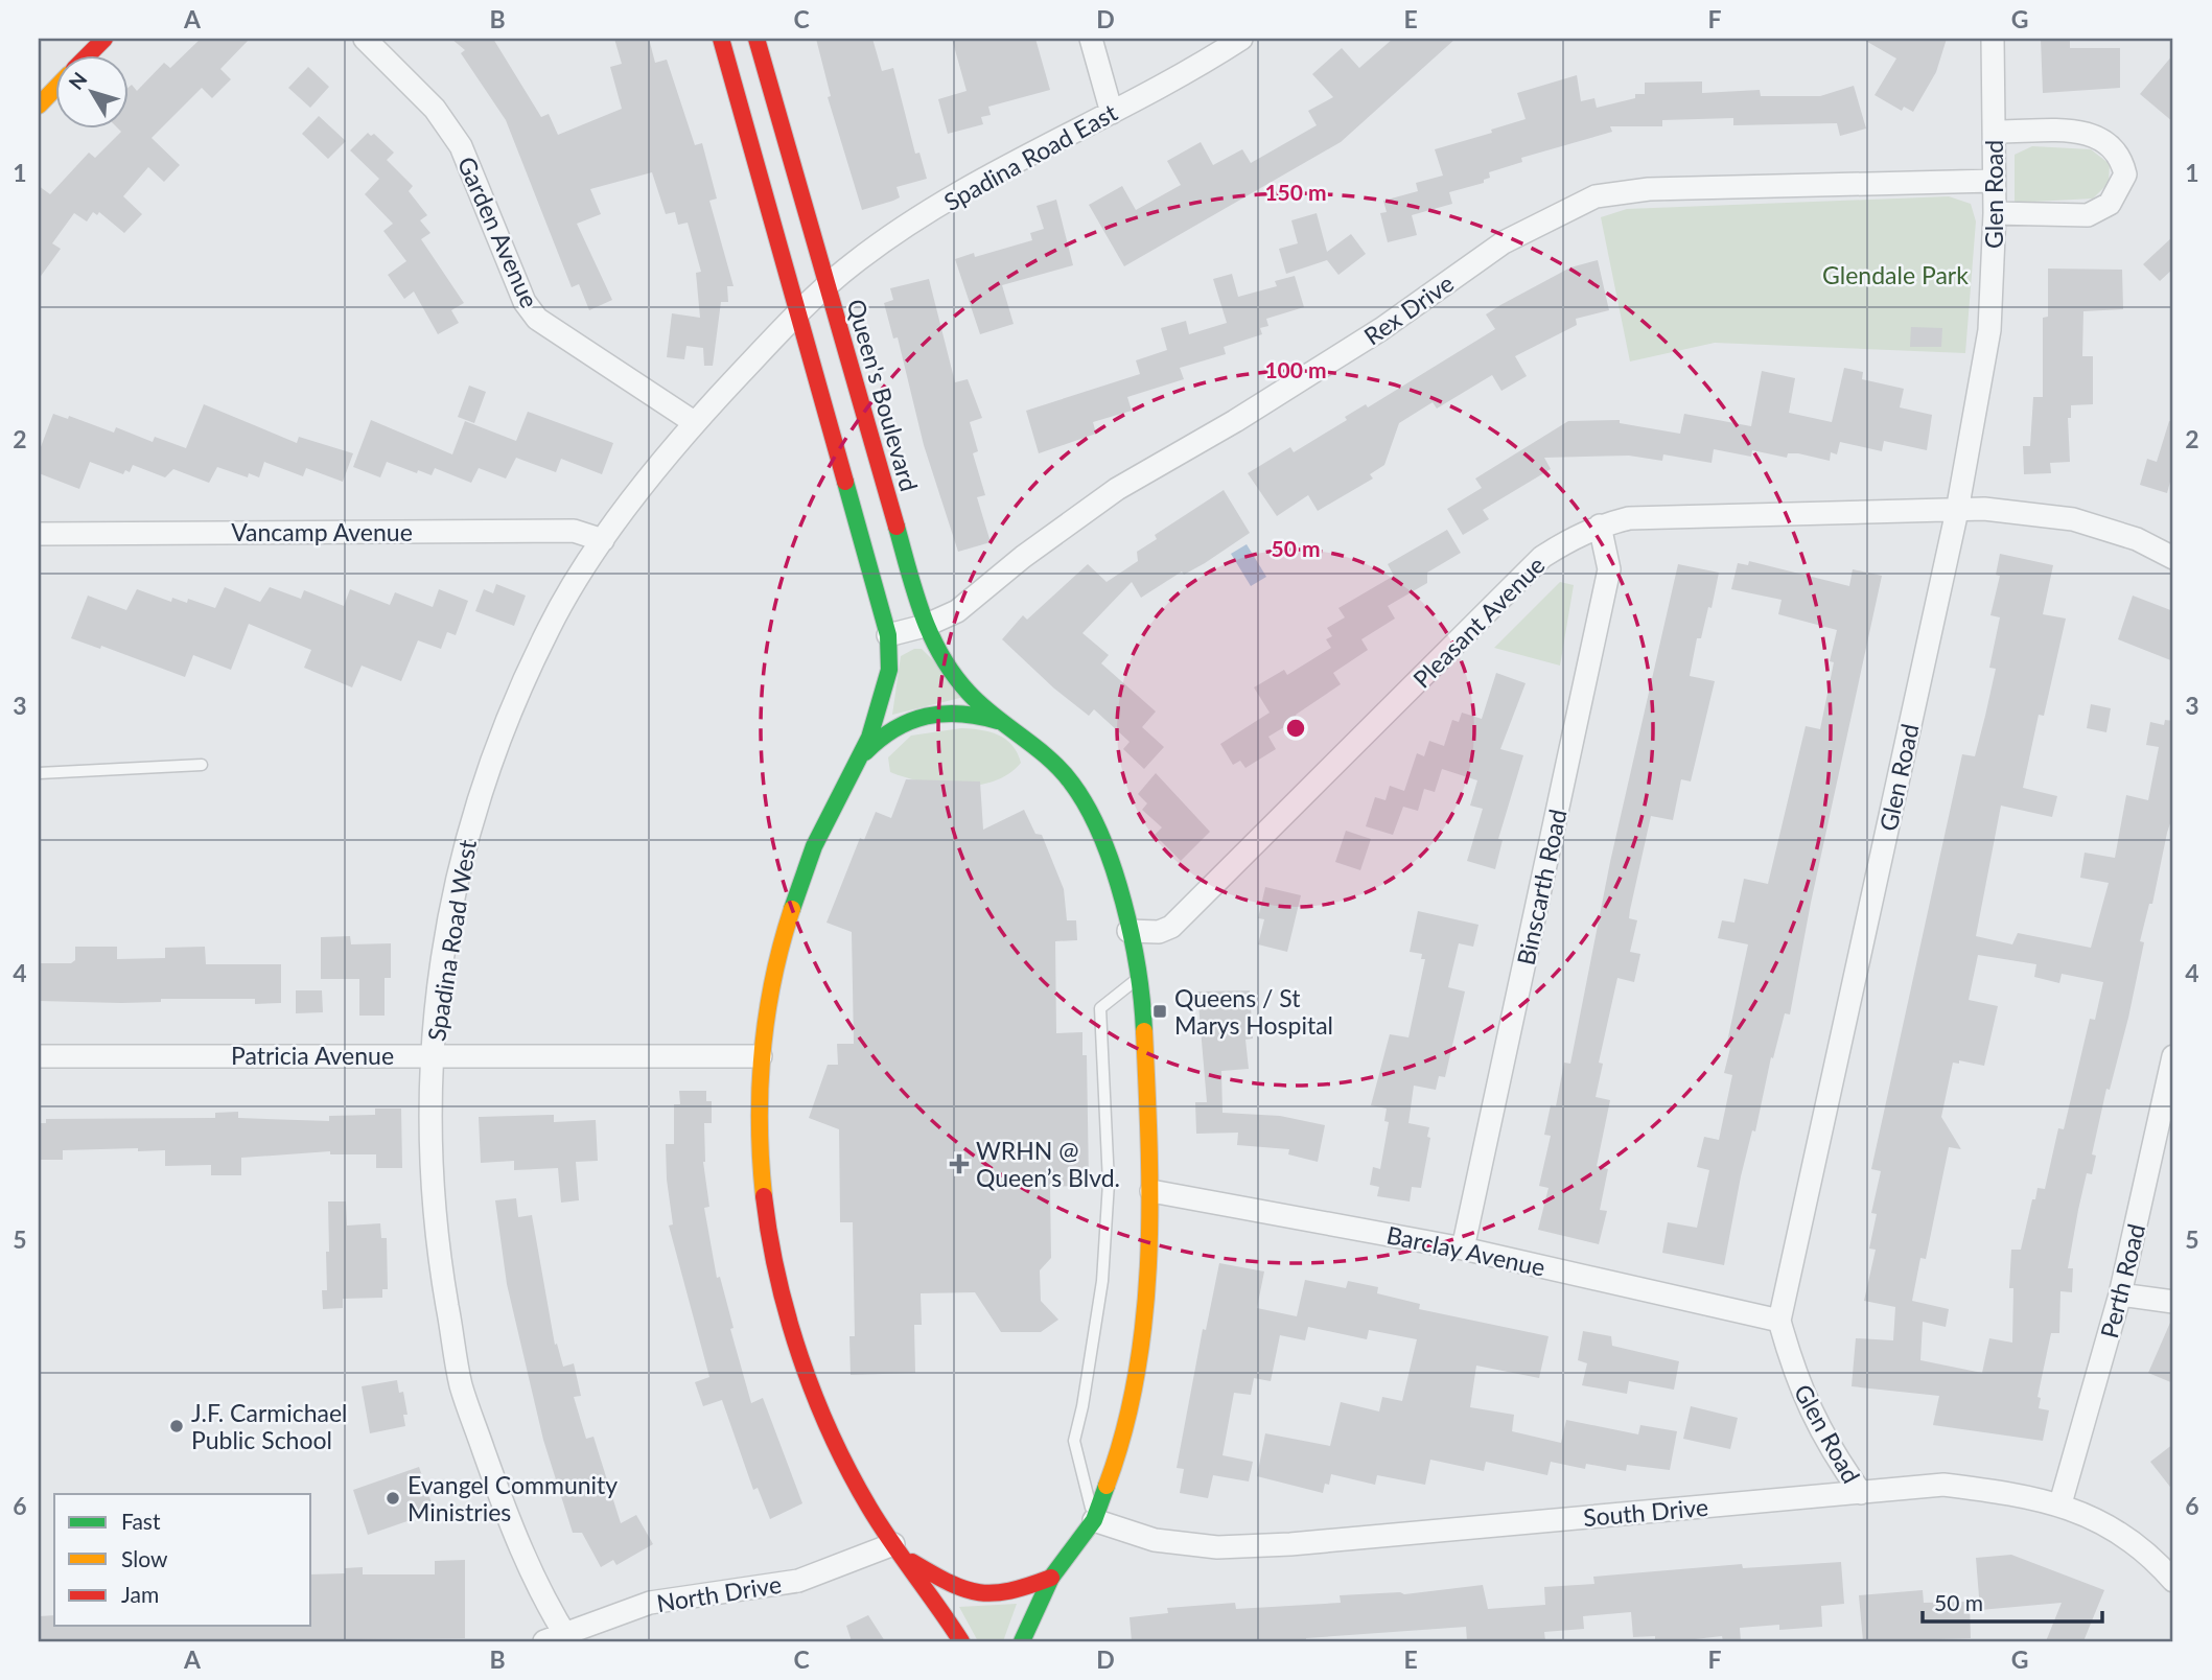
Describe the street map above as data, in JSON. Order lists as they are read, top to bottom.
{
  "streets": {
    "street": [
      "Spadina Road East",
      "Glen Road",
      "Garden Avenue",
      "Rex Drive",
      "Queen's Boulevard",
      "Vancamp Avenue",
      "Pleasant Avenue",
      "Binscarth Road",
      "Spadina Road West",
      "Patricia Avenue",
      "Barclay Avenue",
      "Perth Road",
      "South Drive",
      "North Drive"
    ]
  },
  "crossings": [
    ["Spadina Road East", "Queen's Boulevard"],
    ["Spadina Road East", "Spadina Road West"],
    ["Glen Road", "Rex Drive"],
    ["Glen Road", "Pleasant Avenue"],
    ["Glen Road", "Barclay Avenue"],
    ["Glen Road", "South Drive"],
    ["Garden Avenue", "Spadina Road West"],
    ["Rex Drive", "Queen's Boulevard"],
    ["Queen's Boulevard", "Pleasant Avenue"],
    ["Queen's Boulevard", "Spadina Road West"],
    ["Queen's Boulevard", "Patricia Avenue"],
    ["Queen's Boulevard", "Barclay Avenue"],
    ["Queen's Boulevard", "South Drive"],
    ["Queen's Boulevard", "North Drive"],
    ["Vancamp Avenue", "Spadina Road West"],
    ["Pleasant Avenue", "Binscarth Road"],
    ["Binscarth Road", "Barclay Avenue"],
    ["Spadina Road West", "Patricia Avenue"],
    ["Spadina Road West", "North Drive"],
    ["Perth Road", "South Drive"]
  ],
  "parks": ["Glendale Park"],
  "places": {
    "transit": ["Queens / St Marys Hospital"],
    "health": ["WRHN @ Queen’s Blvd."],
    "other": ["J.F. Carmichael Public School", "Evangel Community Ministries"]
  },
  "legend": ["Fast", "Slow", "Jam"],
  "scale_bar": "50 m",
  "north": "top left",
  "grid": {
    "columns": [
      "A",
      "B",
      "C",
      "D",
      "E",
      "F",
      "G"
    ],
    "rows": [
      "1",
      "2",
      "3",
      "4",
      "5",
      "6"
    ]
  },
  "rings": ["150 m", "100 m", "50 m"]
}
